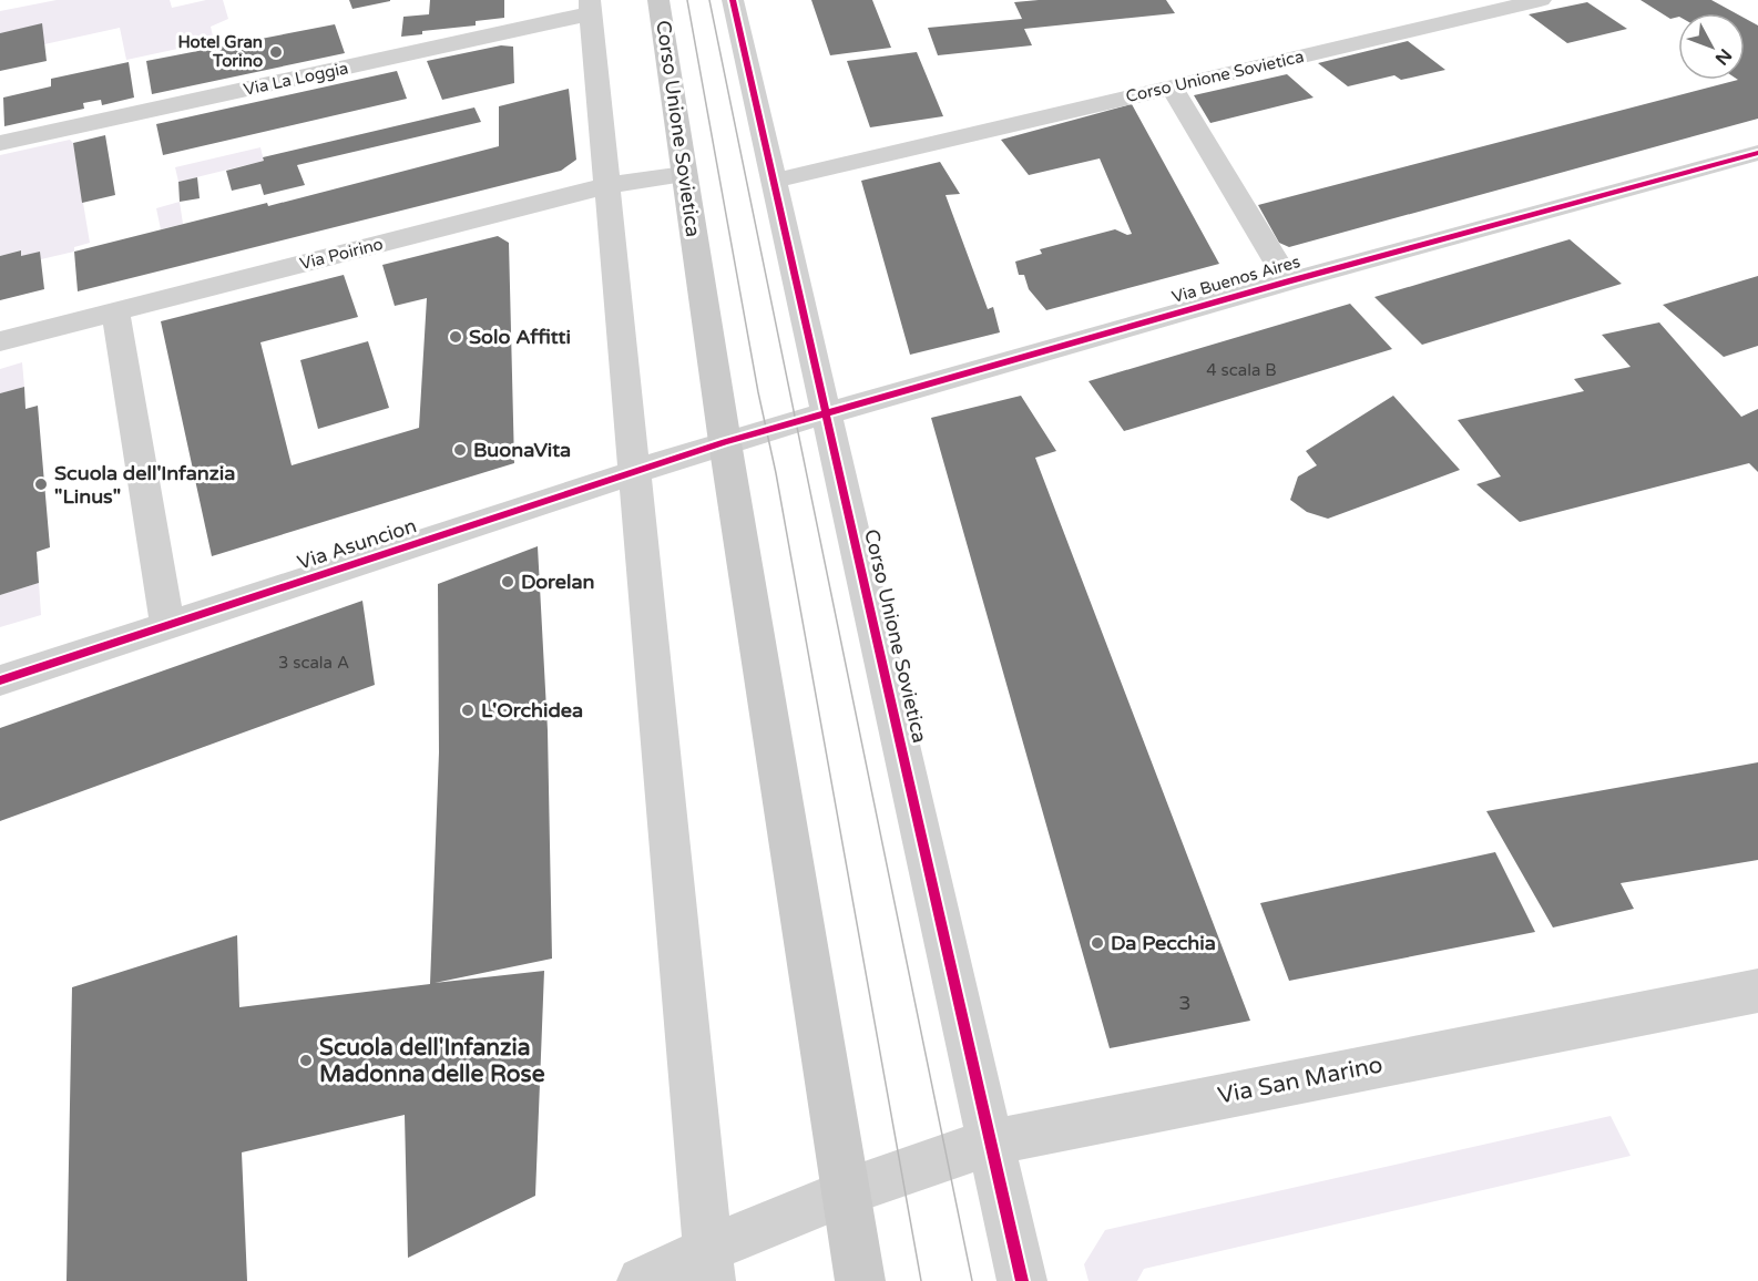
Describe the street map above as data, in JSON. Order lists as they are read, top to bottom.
{
  "streets": {
    "main road": ["Corso Unione Sovietica"],
    "street": [
      "Via La Loggia",
      "Via Poirino",
      "Via Buenos Aires",
      "Via Asuncion",
      "Via San Marino"
    ]
  },
  "crossings": [
    ["Corso Unione Sovietica", "Via Poirino"],
    ["Corso Unione Sovietica", "Via Buenos Aires"],
    ["Corso Unione Sovietica", "Via Asuncion"],
    ["Corso Unione Sovietica", "Via San Marino"],
    ["Via Buenos Aires", "Via Asuncion"]
  ],
  "places": [
    "Hotel Gran Torino",
    "Solo Affitti",
    "BuonaVita",
    "Scuola dell'Infanzia \"Linus\"",
    "Dorelan",
    "L'Orchidea",
    "Da Pecchia",
    "Scuola dell'Infanzia Madonna delle Rose"
  ],
  "house_numbers": ["4 scala B", "3 scala A", "3"],
  "north": "bottom right"
}
